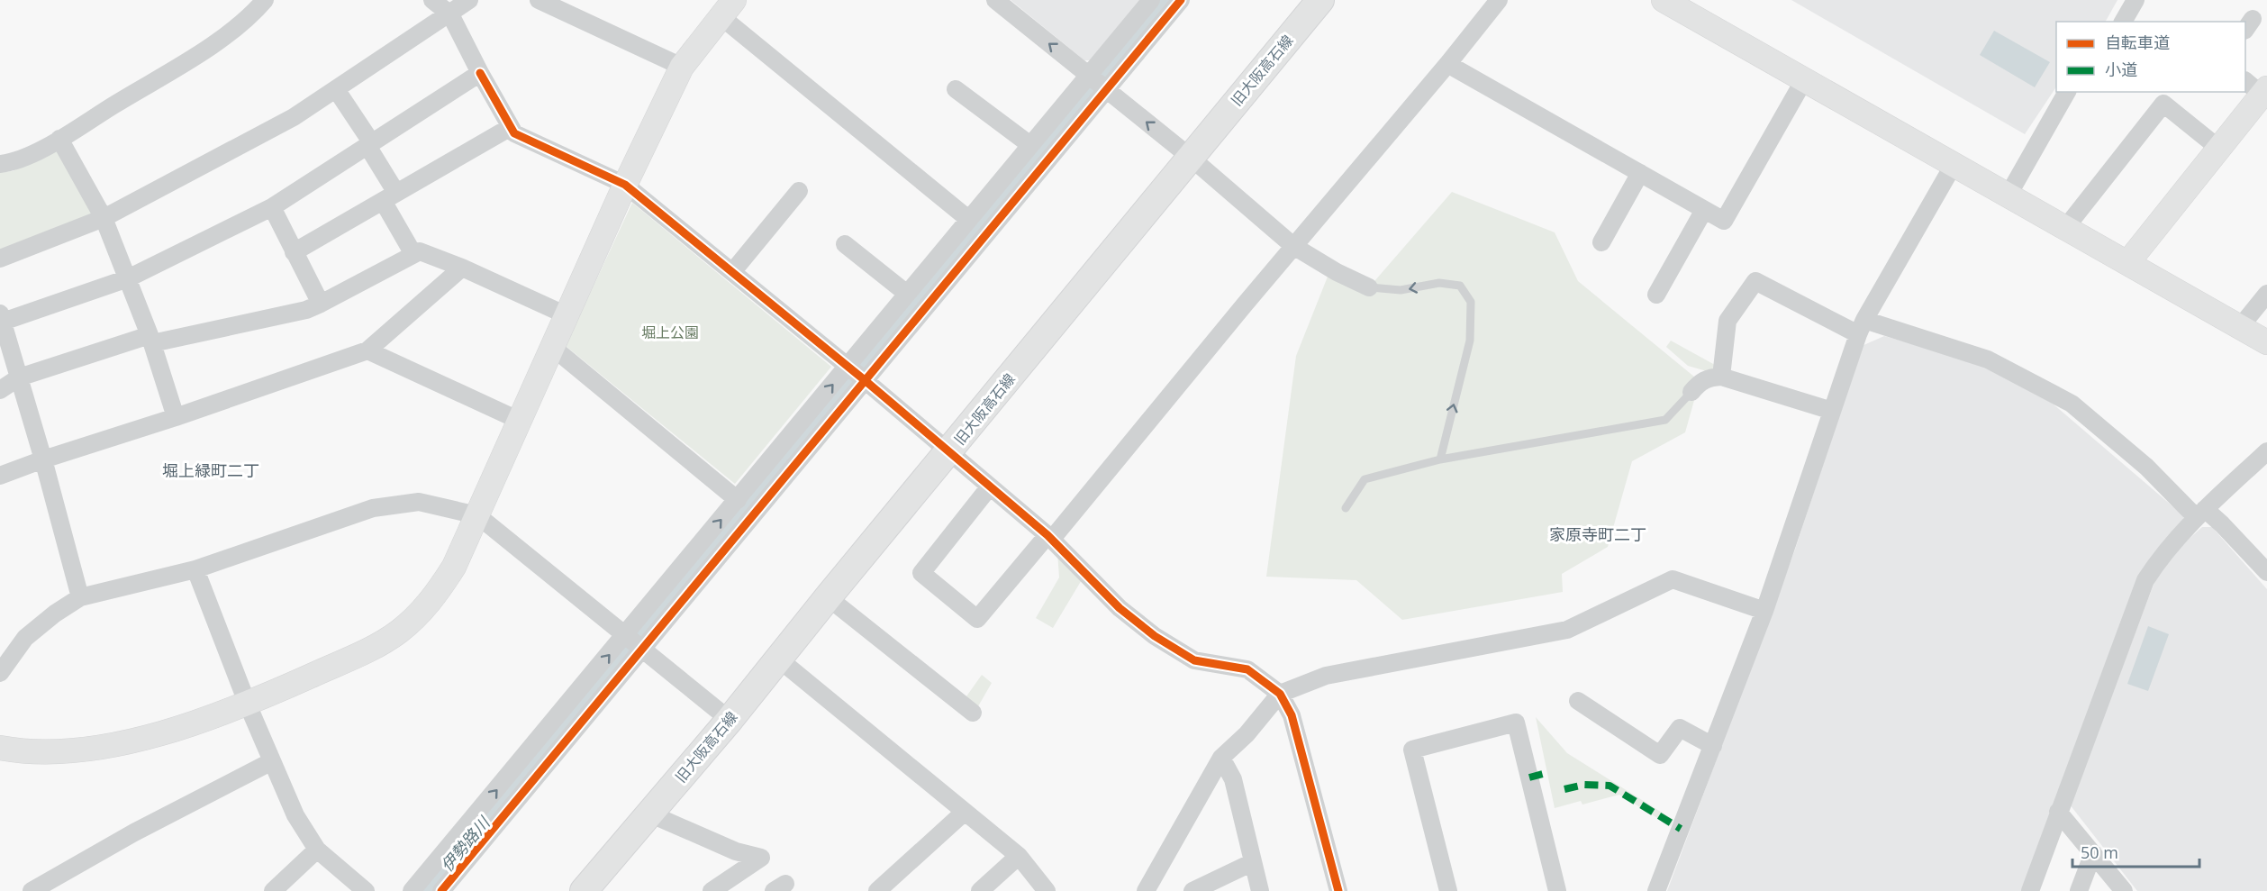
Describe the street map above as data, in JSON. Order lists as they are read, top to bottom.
{
  "streets": {
    "main road": ["旧大阪高石線"]
  },
  "districts": ["堀上緑町二丁", "家原寺町二丁"],
  "water": ["伊勢路川"],
  "parks": ["堀上公園"],
  "legend": ["自転車道", "小道"],
  "scale_bar": "50 m"
}
